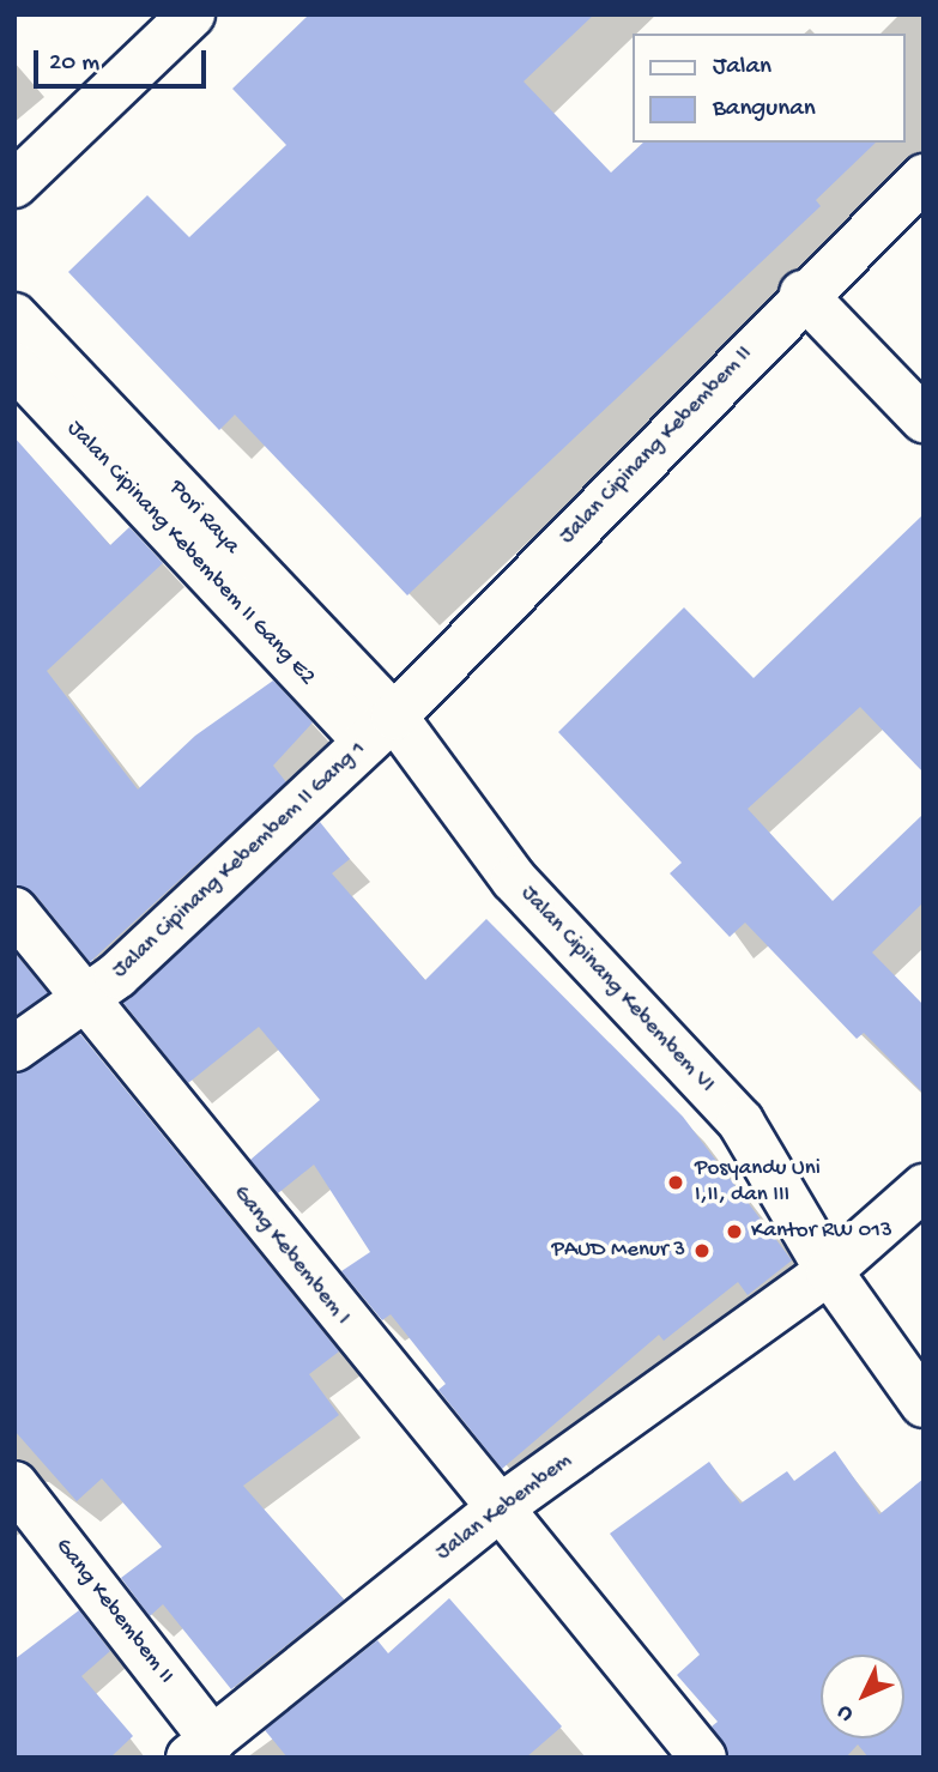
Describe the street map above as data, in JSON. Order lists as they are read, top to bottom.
{
  "streets": {
    "street": [
      "Jalan Cipinang Kebembem II",
      "Pori Raya",
      "Jalan Cipinang Kebembem II Gang E2",
      "Jalan Cipinang Kebembem II Gang 1",
      "Jalan Cipinang Kebembem VI",
      "Gang Kebembem I",
      "Jalan Kebembem",
      "Gang Kebembem II"
    ]
  },
  "crossings": [
    ["Jalan Cipinang Kebembem II", "Pori Raya"],
    ["Jalan Cipinang Kebembem II", "Jalan Cipinang Kebembem II Gang E2"],
    ["Jalan Cipinang Kebembem II", "Jalan Cipinang Kebembem II Gang 1"],
    ["Jalan Cipinang Kebembem II", "Jalan Cipinang Kebembem VI"],
    ["Pori Raya", "Jalan Cipinang Kebembem II Gang E2"],
    ["Pori Raya", "Jalan Cipinang Kebembem II Gang 1"],
    ["Pori Raya", "Jalan Cipinang Kebembem VI"],
    ["Jalan Cipinang Kebembem II Gang E2", "Jalan Cipinang Kebembem II Gang 1"],
    ["Jalan Cipinang Kebembem II Gang E2", "Jalan Cipinang Kebembem VI"],
    ["Jalan Cipinang Kebembem II Gang 1", "Jalan Cipinang Kebembem VI"],
    ["Jalan Cipinang Kebembem II Gang 1", "Gang Kebembem I"],
    ["Jalan Cipinang Kebembem VI", "Jalan Kebembem"],
    ["Gang Kebembem I", "Jalan Kebembem"],
    ["Jalan Kebembem", "Gang Kebembem II"]
  ],
  "places": ["Posyandu Uni I,II, dan III", "Kantor RW 013", "PAUD Menur 3"],
  "legend": ["Jalan", "Bangunan"],
  "scale_bar": "20 m",
  "north": "bottom left"
}
